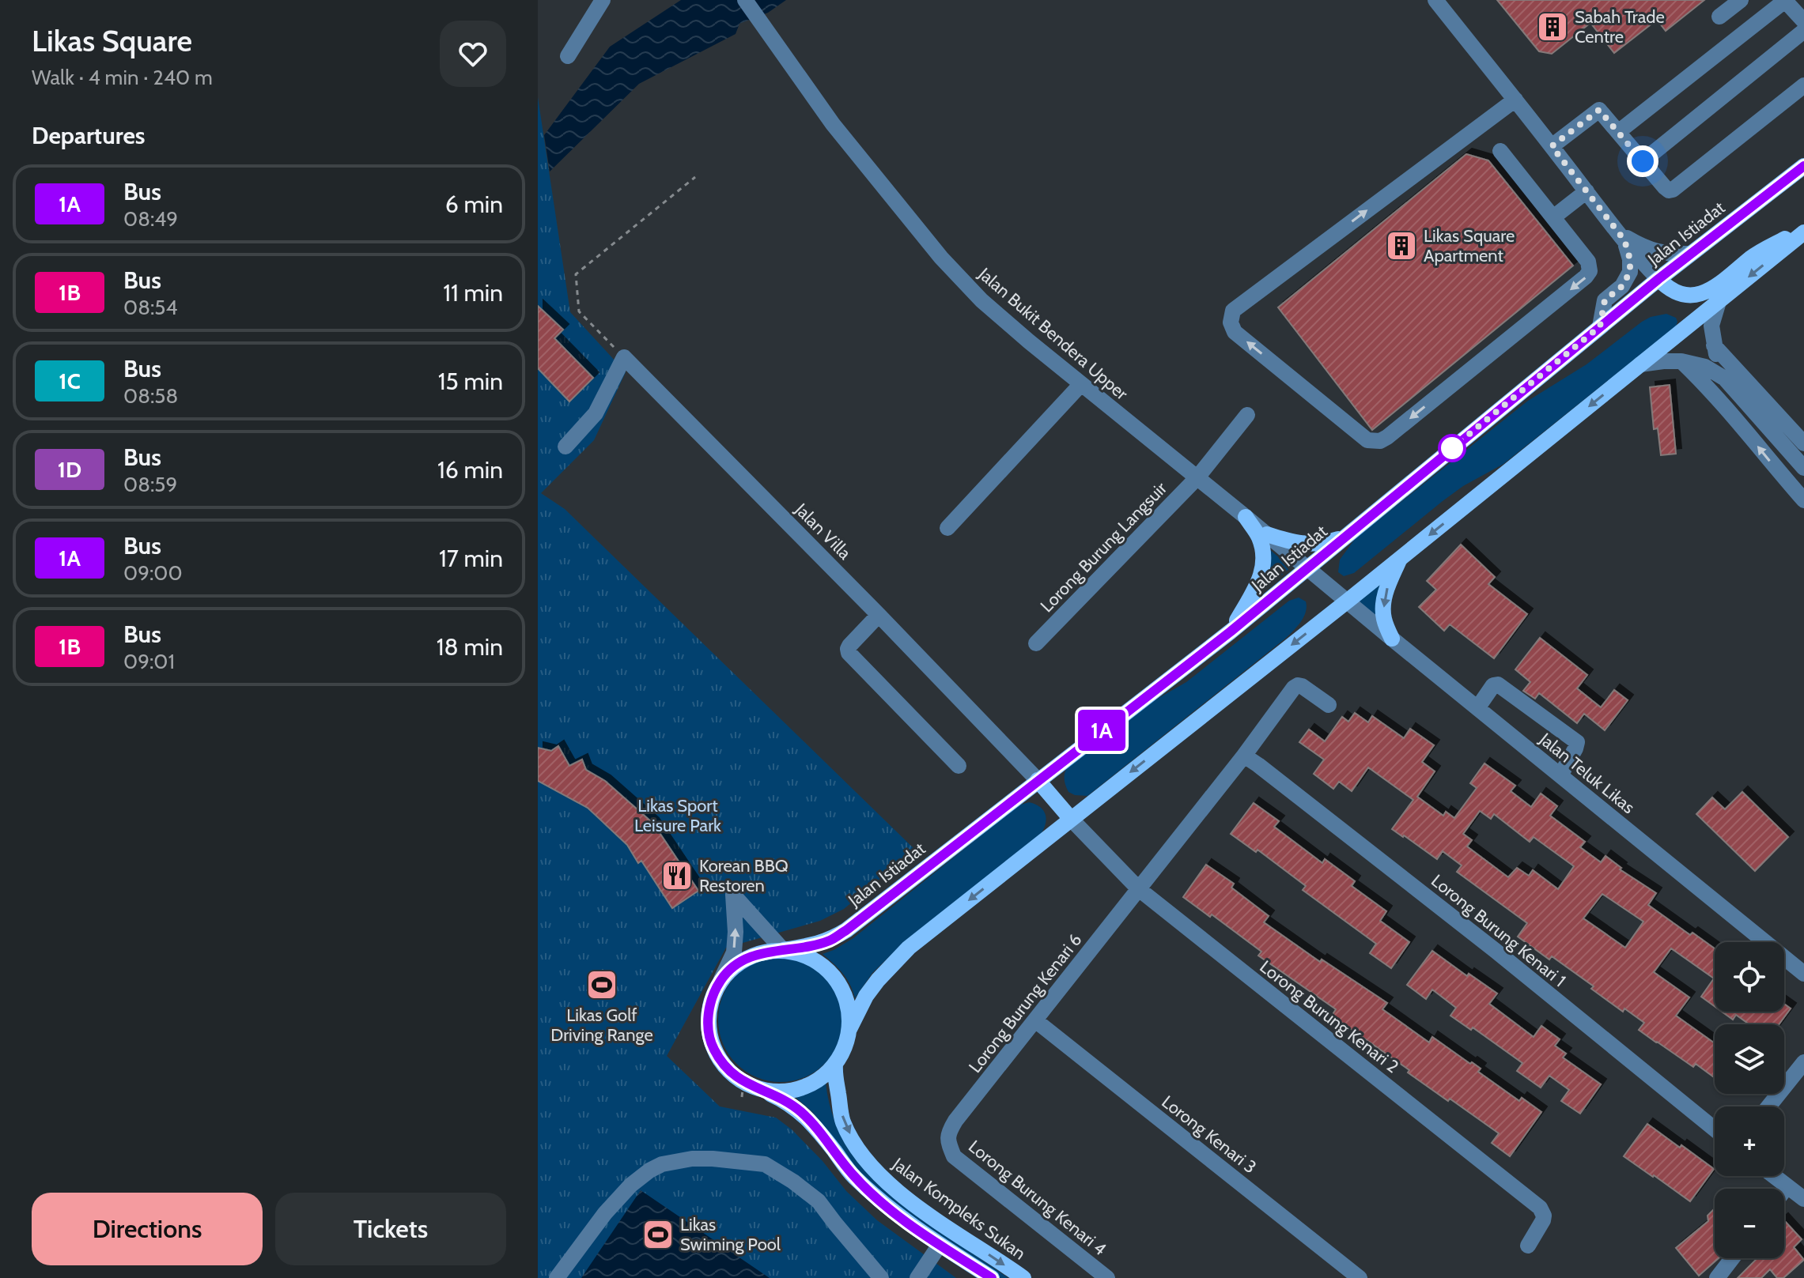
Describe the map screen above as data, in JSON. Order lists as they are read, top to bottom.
{
  "streets": {
    "main road": ["Jalan Istiadat", "Jalan Kompleks Sukan"],
    "street": [
      "Jalan Bukit Bendera Upper",
      "Jalan Villa",
      "Lorong Burung Langsuir",
      "Jalan Teluk Likas",
      "Lorong Burung Kenari 1",
      "Lorong Burung Kenari 6",
      "Lorong Burung Kenari 2",
      "Lorong Kenari 3",
      "Lorong Burung Kenari 4"
    ]
  },
  "crossings": [
    ["Jalan Istiadat", "Jalan Bukit Bendera Upper"],
    ["Jalan Istiadat", "Jalan Villa"],
    ["Jalan Istiadat", "Jalan Kompleks Sukan"],
    ["Jalan Bukit Bendera Upper", "Lorong Burung Langsuir"],
    ["Jalan Bukit Bendera Upper", "Jalan Teluk Likas"],
    ["Lorong Burung Kenari 1", "Lorong Burung Kenari 6"],
    ["Lorong Burung Kenari 6", "Lorong Burung Kenari 2"],
    ["Lorong Burung Kenari 6", "Lorong Kenari 3"],
    ["Lorong Burung Kenari 6", "Lorong Burung Kenari 4"]
  ],
  "parks": ["Likas Sport Leisure Park"],
  "places": {
    "building": ["Sabah Trade Centre", "Likas Square Apartment"],
    "restaurant": ["Korean BBQ Restoren"],
    "sports": ["Likas Golf Driving Range", "Likas Swiming Pool"]
  },
  "lines": ["bus line 1A"],
  "page": {
    "heading": [
      ["Likas Square", "Walk · 4 min · 240 m"],
      "Departures"
    ],
    "on_map": "1A",
    "list": [
      {
        "mark": "1A",
        "name": "Bus",
        "note": "08:49",
        "value": "6 min"
      },
      {
        "mark": "1B",
        "name": "Bus",
        "note": "08:54",
        "value": "11 min"
      },
      {
        "mark": "1C",
        "name": "Bus",
        "note": "08:58",
        "value": "15 min"
      },
      {
        "mark": "1D",
        "name": "Bus",
        "note": "08:59",
        "value": "16 min"
      },
      {
        "mark": "1A",
        "name": "Bus",
        "note": "09:00",
        "value": "17 min"
      },
      {
        "mark": "1B",
        "name": "Bus",
        "note": "09:01",
        "value": "18 min"
      }
    ],
    "map_buttons": ["+", "−"],
    "buttons": ["Directions", "Tickets"]
  }
}
